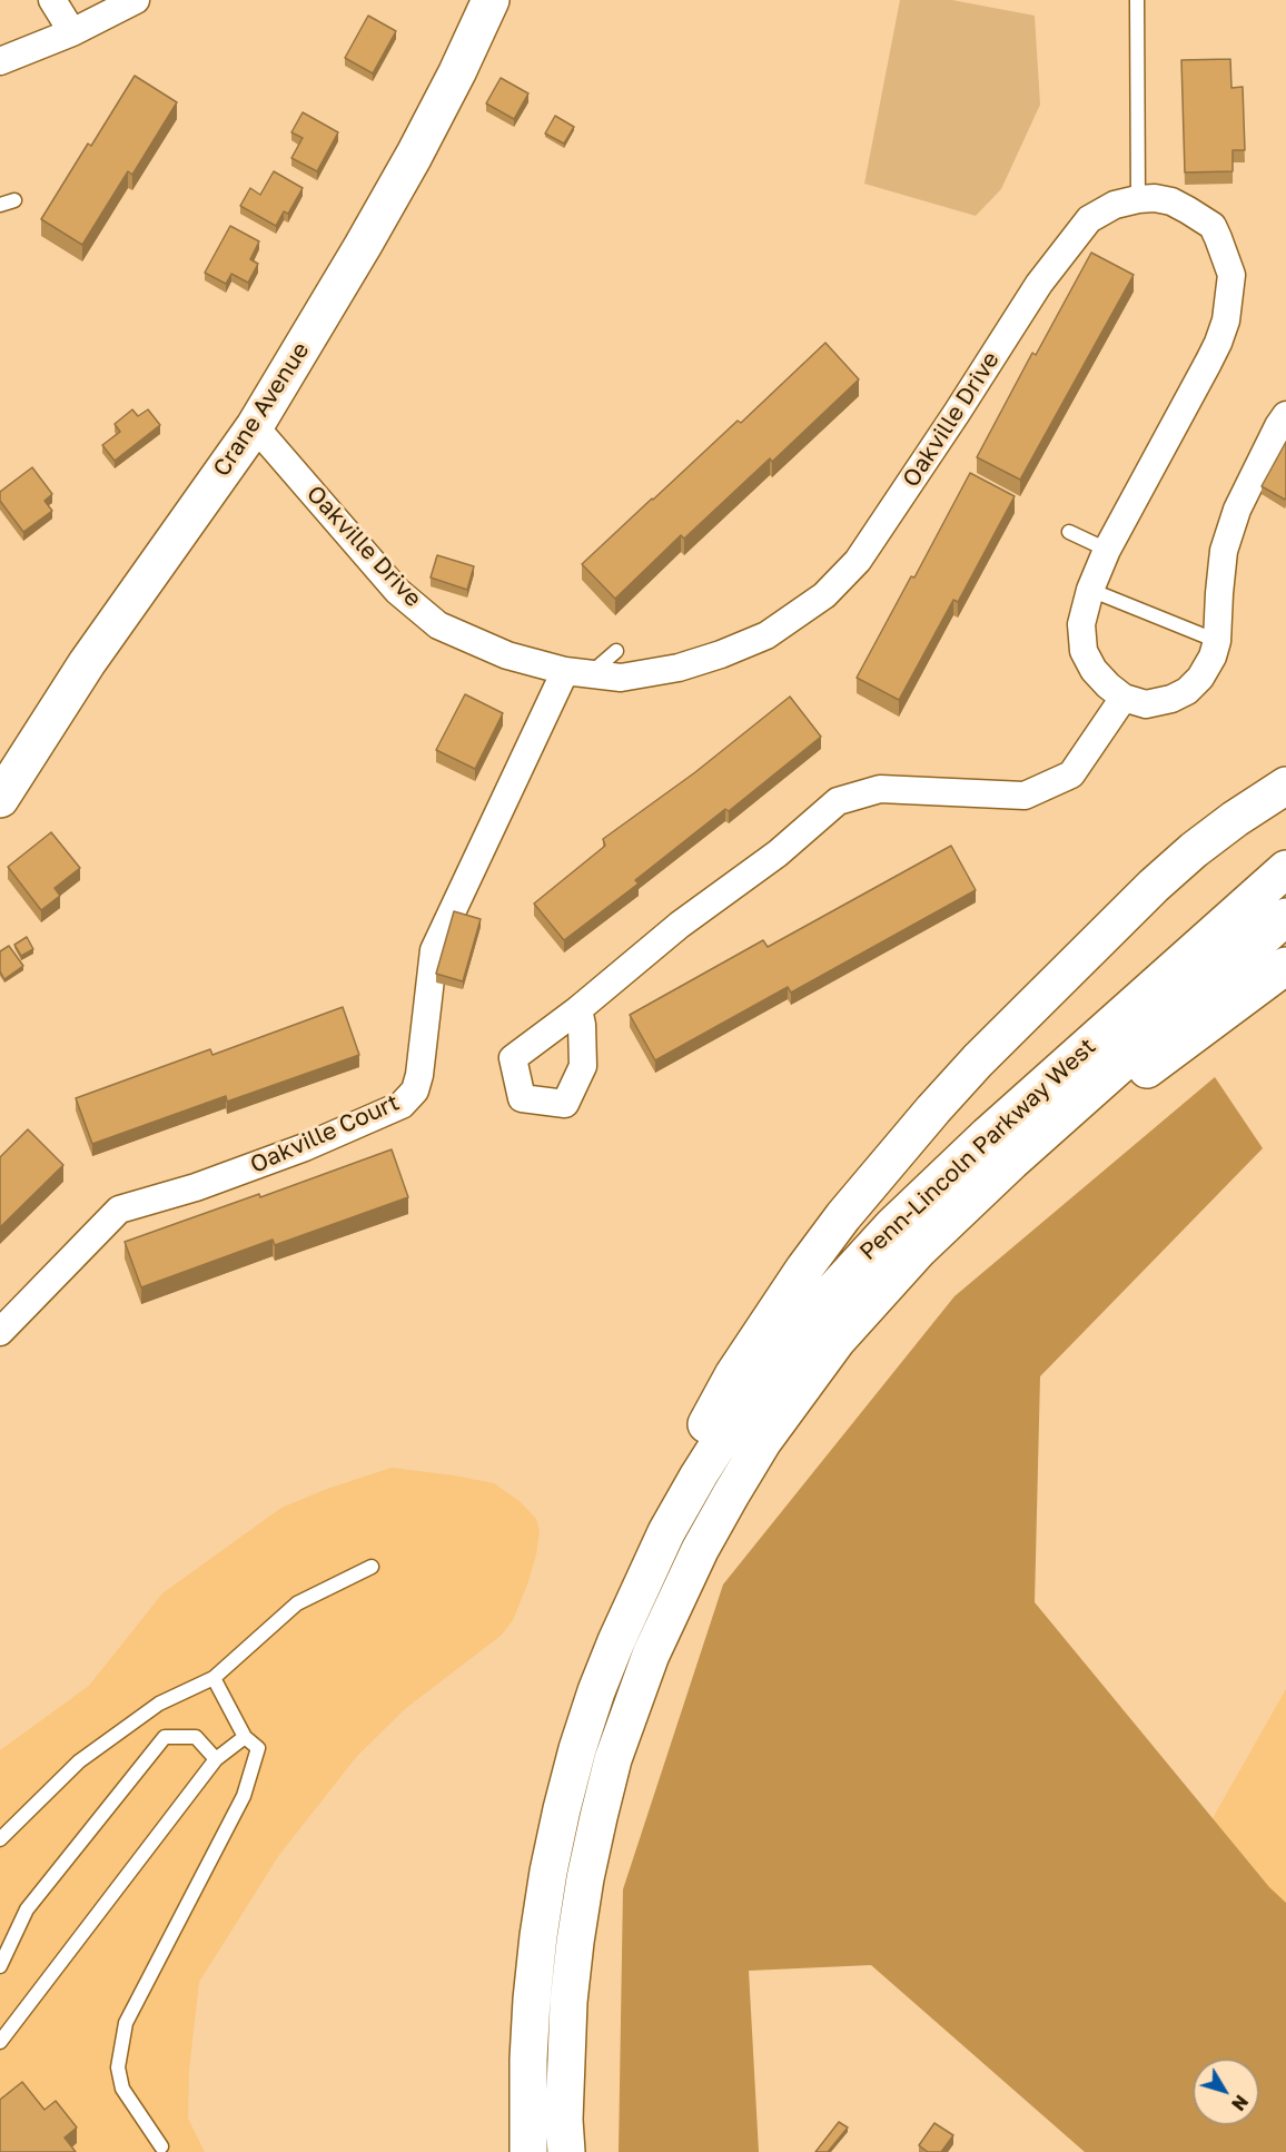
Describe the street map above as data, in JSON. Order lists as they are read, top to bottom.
{
  "streets": {
    "main road": ["Crane Avenue", "Penn-Lincoln Parkway West"],
    "street": ["Oakville Drive", "Oakville Court"]
  },
  "crossings": [
    ["Crane Avenue", "Oakville Drive"],
    ["Oakville Drive", "Oakville Court"]
  ],
  "north": "bottom right"
}
